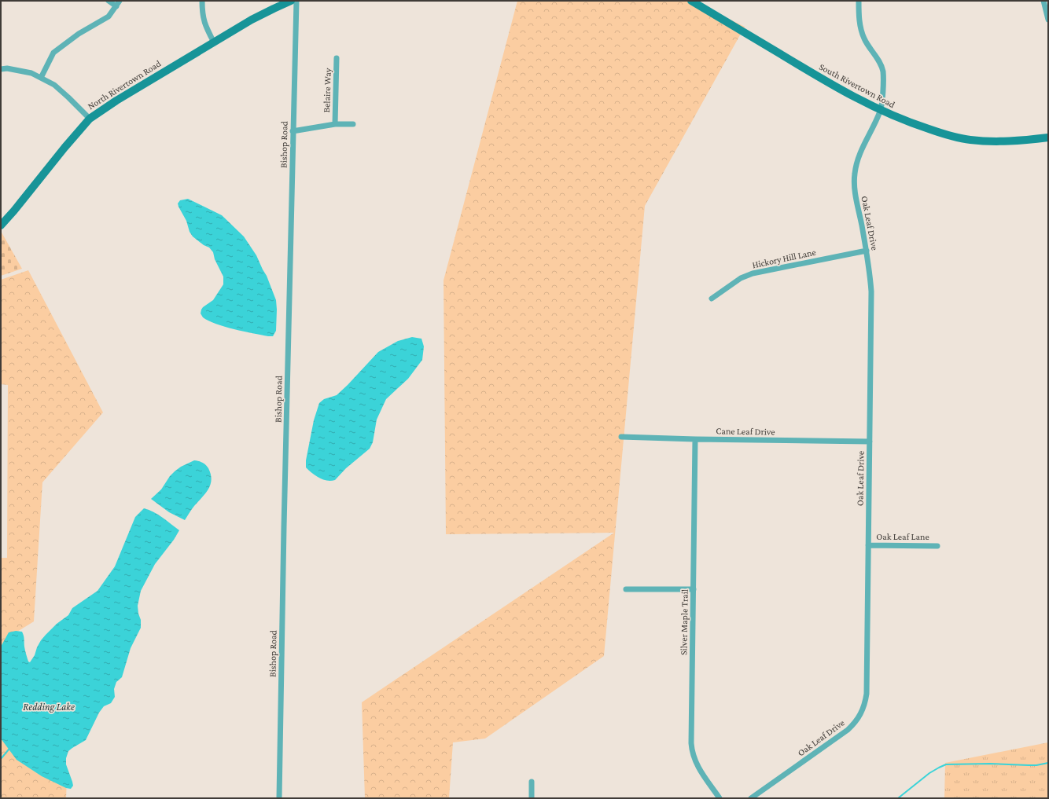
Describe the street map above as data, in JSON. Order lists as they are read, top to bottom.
{
  "streets": {
    "main road": ["North Rivertown Road", "South Rivertown Road"],
    "street": [
      "Belaire Way",
      "Bishop Road",
      "Oak Leaf Drive",
      "Hickory Hill Lane",
      "Cane Leaf Drive",
      "Oak Leaf Lane",
      "Silver Maple Trail"
    ]
  },
  "crossings": [
    ["South Rivertown Road", "Oak Leaf Drive"],
    ["Oak Leaf Drive", "Hickory Hill Lane"],
    ["Oak Leaf Drive", "Cane Leaf Drive"],
    ["Oak Leaf Drive", "Oak Leaf Lane"],
    ["Cane Leaf Drive", "Silver Maple Trail"]
  ],
  "water": ["Redding Lake"]
}
